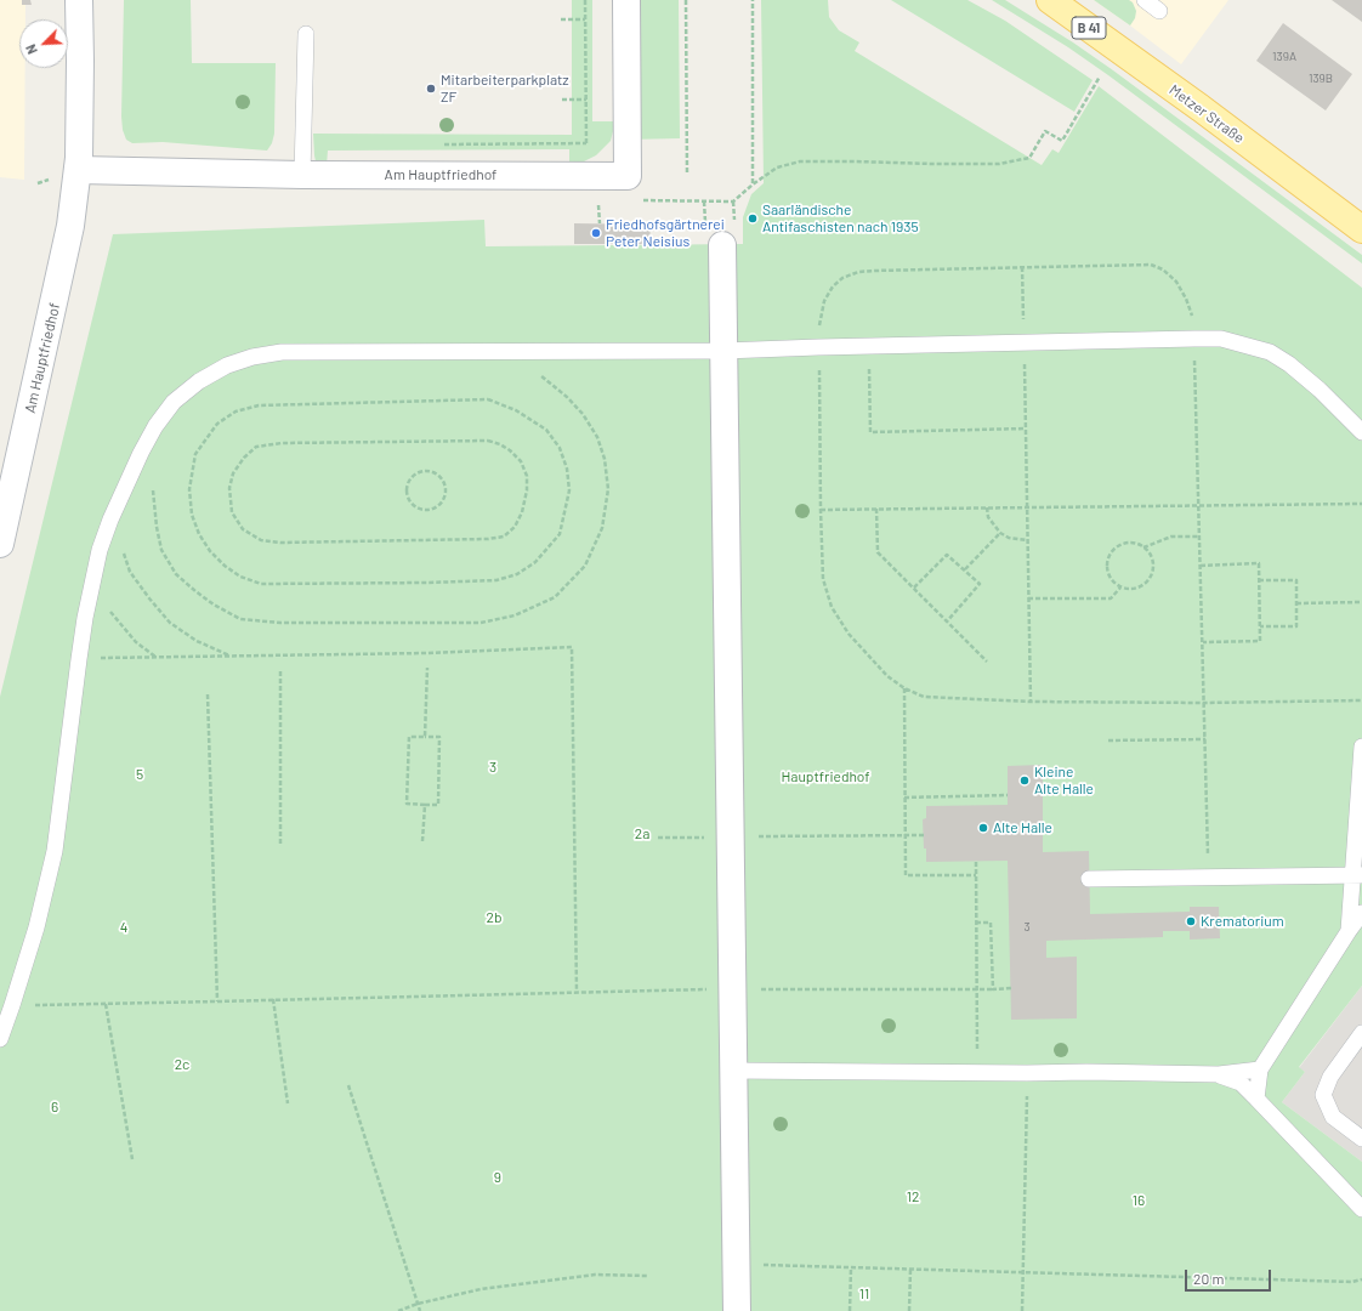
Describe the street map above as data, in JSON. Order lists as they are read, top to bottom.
{
  "streets": {
    "main road": ["B 41", "Metzer Straße"],
    "street": ["Am Hauptfriedhof"]
  },
  "parks": [
    "3",
    "5",
    "Hauptfriedhof",
    "2a",
    "2b",
    "4",
    "2c",
    "6",
    "9",
    "12",
    "16",
    "11"
  ],
  "places": [
    "Mitarbeiterparkplatz ZF",
    "Saarländische Antifaschisten nach 1935",
    "Friedhofsgärtnerei Peter Neisius",
    "Kleine Alte Halle",
    "Alte Halle",
    "Krematorium"
  ],
  "house_numbers": ["139A", "139B", "3"],
  "scale_bar": "20 m",
  "north": "bottom left"
}
